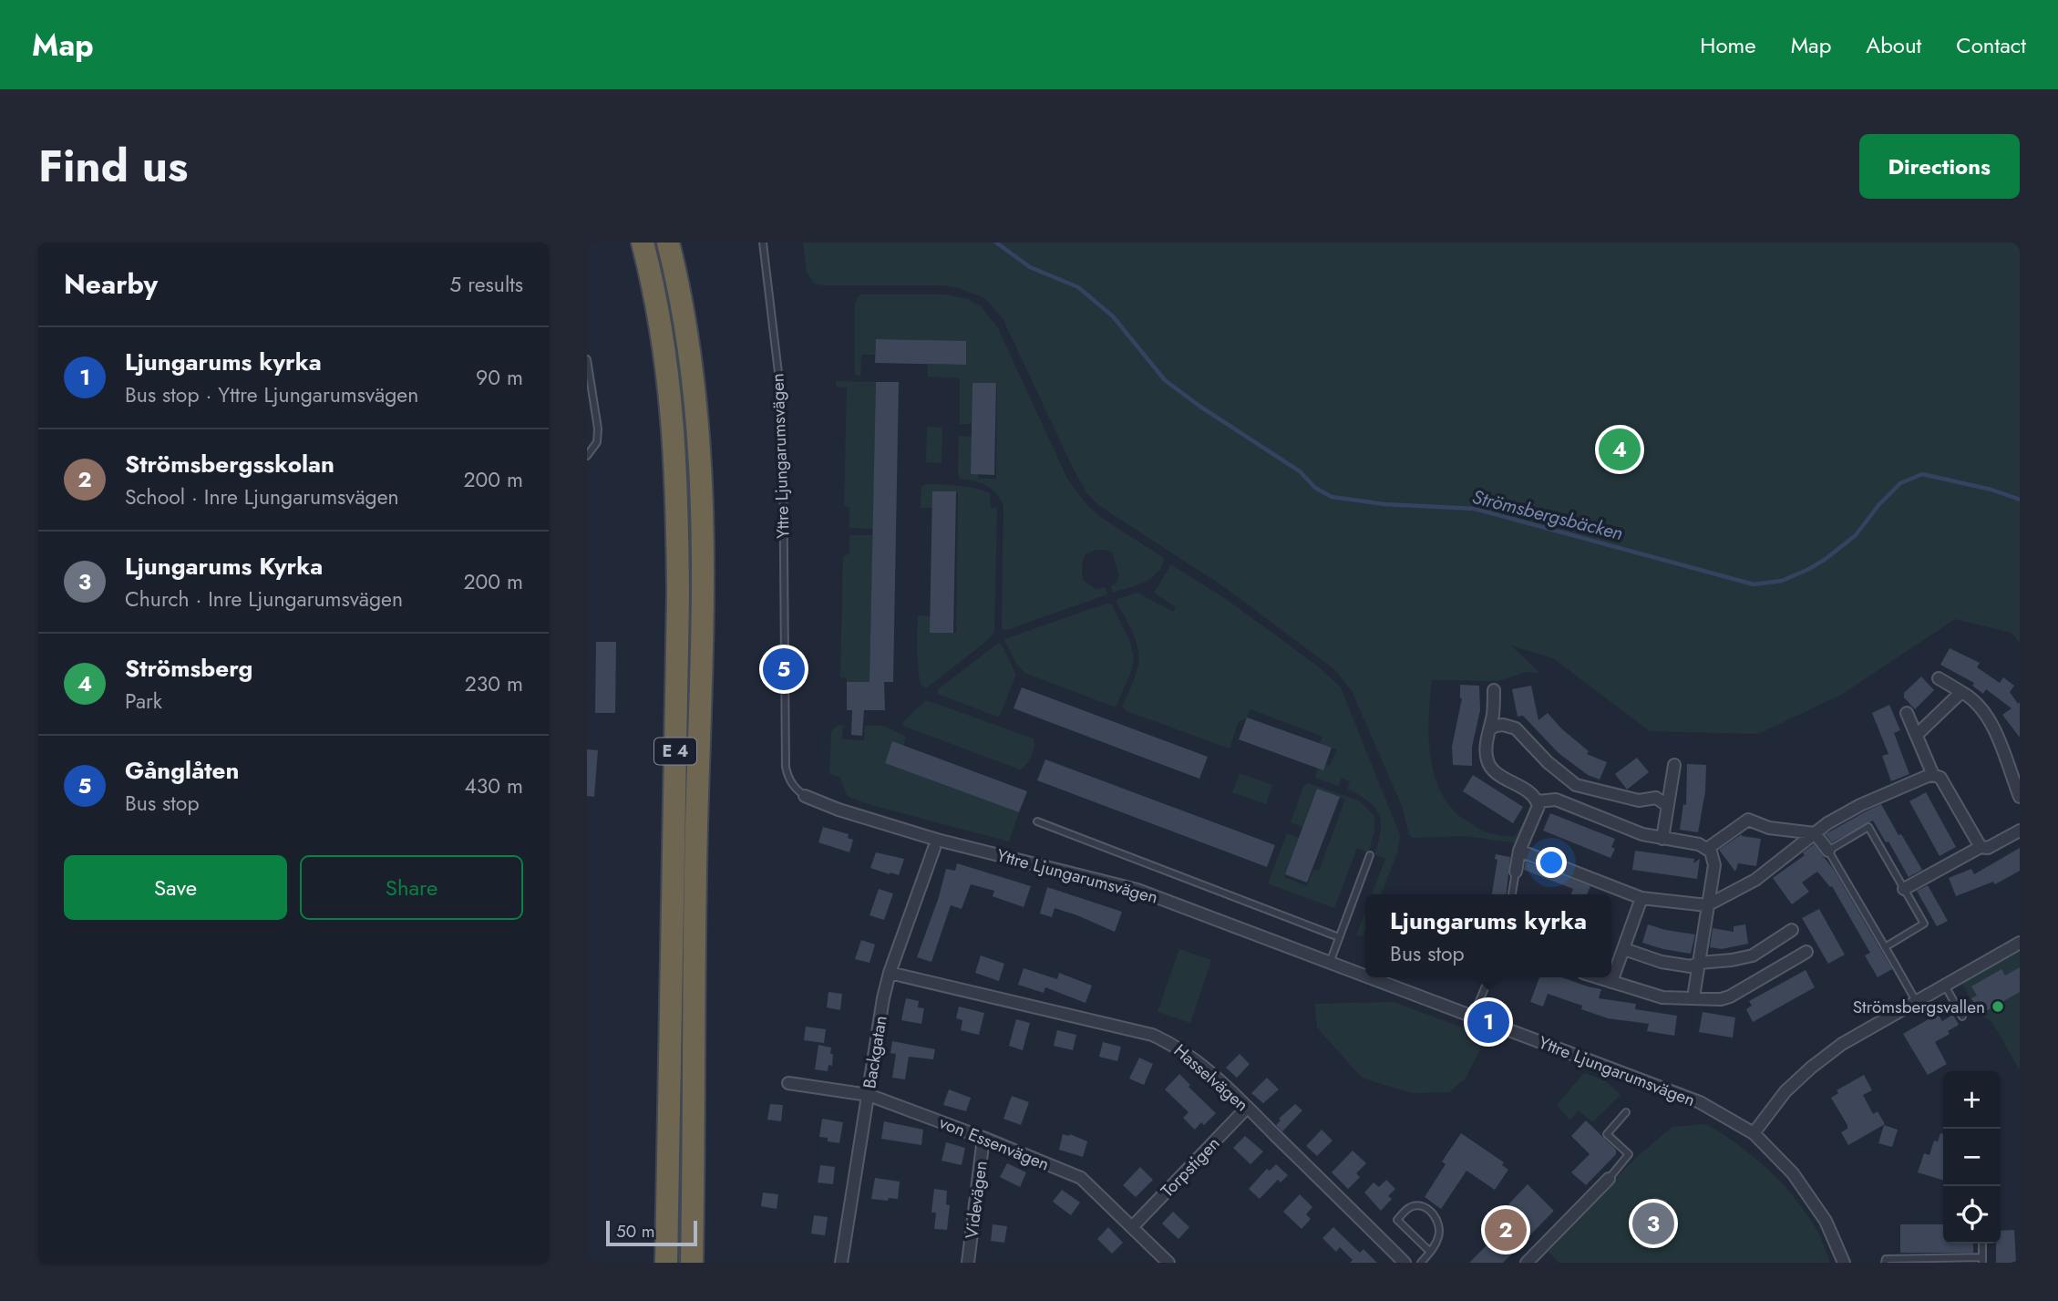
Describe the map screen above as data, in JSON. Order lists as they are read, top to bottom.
{
  "streets": {
    "highway": ["E 4"],
    "street": [
      "Yttre Ljungarumsvägen",
      "Backgatan",
      "Hasselvägen",
      "von Essenvägen",
      "Torpstigen",
      "Videvägen"
    ]
  },
  "crossings": [
    ["Backgatan", "Hasselvägen"],
    ["Backgatan", "von Essenvägen"],
    ["Hasselvägen", "Torpstigen"],
    ["von Essenvägen", "Torpstigen"],
    ["von Essenvägen", "Videvägen"]
  ],
  "water": ["Strömsbergsbäcken"],
  "places": ["Strömsbergsvallen"],
  "scale_bar": "50 m",
  "page": {
    "header": "Map",
    "nav": [
      "Home",
      "Map",
      "About",
      "Contact"
    ],
    "title": "Find us",
    "buttons": [
      "Directions",
      ["Save", "Share"]
    ],
    "heading": ["Nearby", "5 results"],
    "list": [
      {
        "mark": "1",
        "name": "Ljungarums kyrka",
        "note": "Bus stop · Yttre Ljungarumsvägen",
        "value": "90 m"
      },
      {
        "mark": "2",
        "name": "Strömsbergsskolan",
        "note": "School · Inre Ljungarumsvägen",
        "value": "200 m"
      },
      {
        "mark": "3",
        "name": "Ljungarums Kyrka",
        "note": "Church · Inre Ljungarumsvägen",
        "value": "200 m"
      },
      {
        "mark": "4",
        "name": "Strömsberg",
        "note": "Park",
        "value": "230 m"
      },
      {
        "mark": "5",
        "name": "Gånglåten",
        "note": "Bus stop",
        "value": "430 m"
      }
    ],
    "pins": [
      "4",
      "5",
      "1",
      "3",
      "2"
    ],
    "popup": ["Ljungarums kyrka", "Bus stop"],
    "map_buttons": ["+", "−"],
    "scale": "50 m"
  }
}
